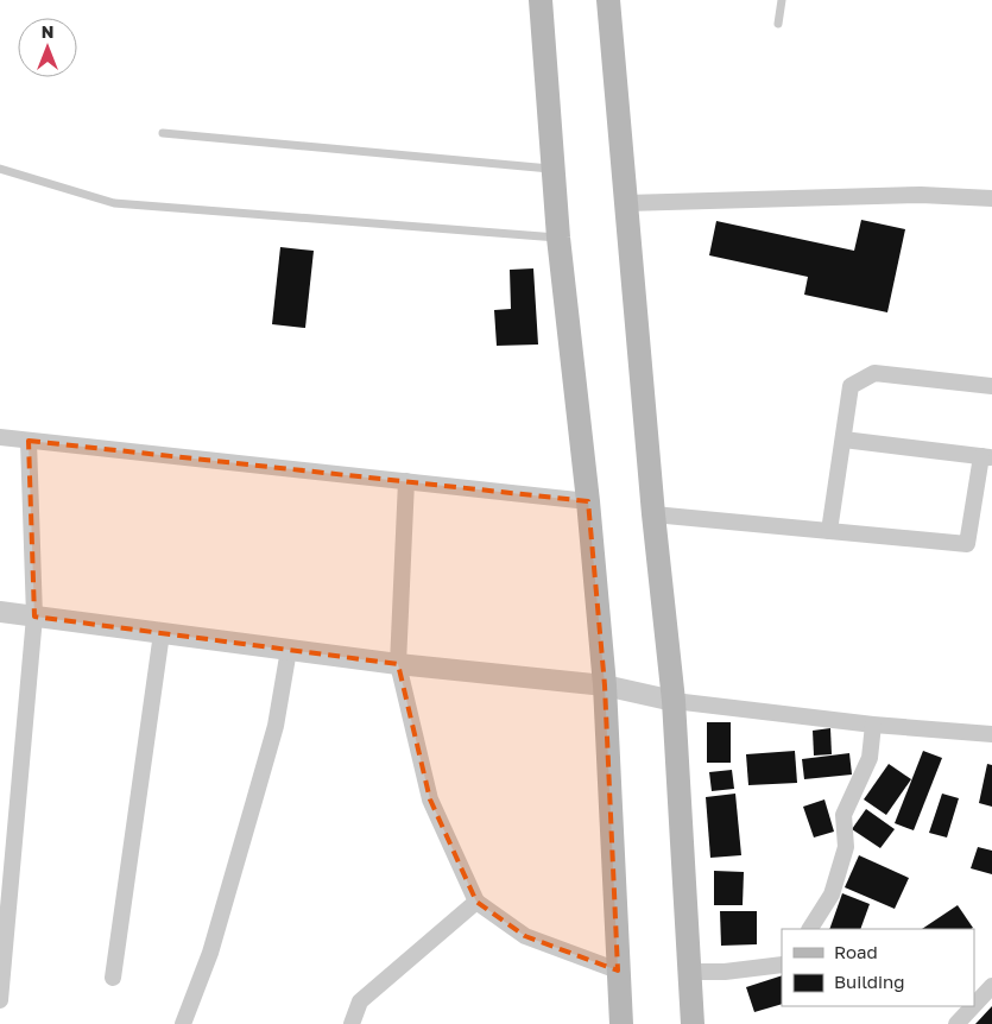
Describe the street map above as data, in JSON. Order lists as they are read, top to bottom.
{
  "legend": ["Road", "Building"],
  "north": "top"
}
